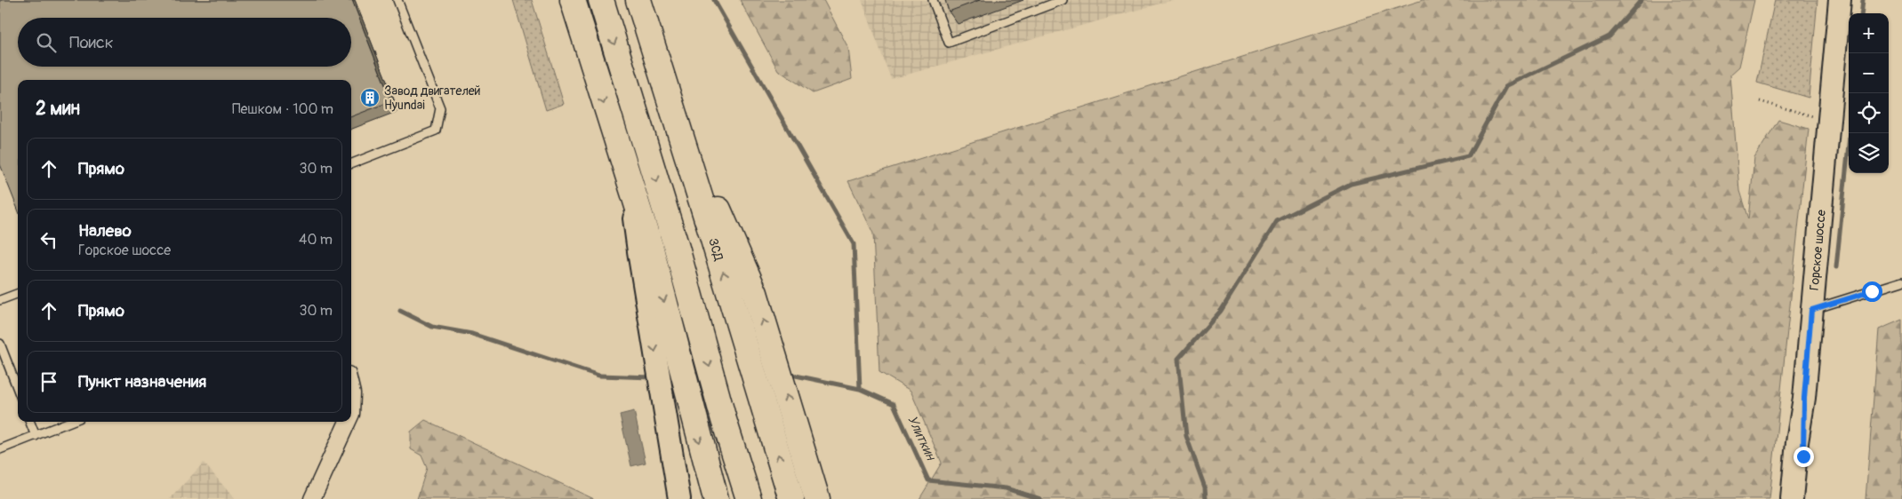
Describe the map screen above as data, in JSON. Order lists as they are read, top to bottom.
{
  "streets": {
    "highway": ["ЗСД"],
    "main road": ["Горское шоссе"]
  },
  "water": ["Улиткин"],
  "places": {
    "building": ["Завод двигателей Hyundai"]
  },
  "page": {
    "map_buttons": ["+", "−"],
    "search": "Поиск",
    "heading": ["2 мин", "Пешком · 100 m"],
    "list": [
      ["Прямо", "30 m"],
      ["Налево", "Горское шоссе", "40 m"],
      ["Прямо", "30 m"],
      "Пункт назначения"
    ]
  }
}
